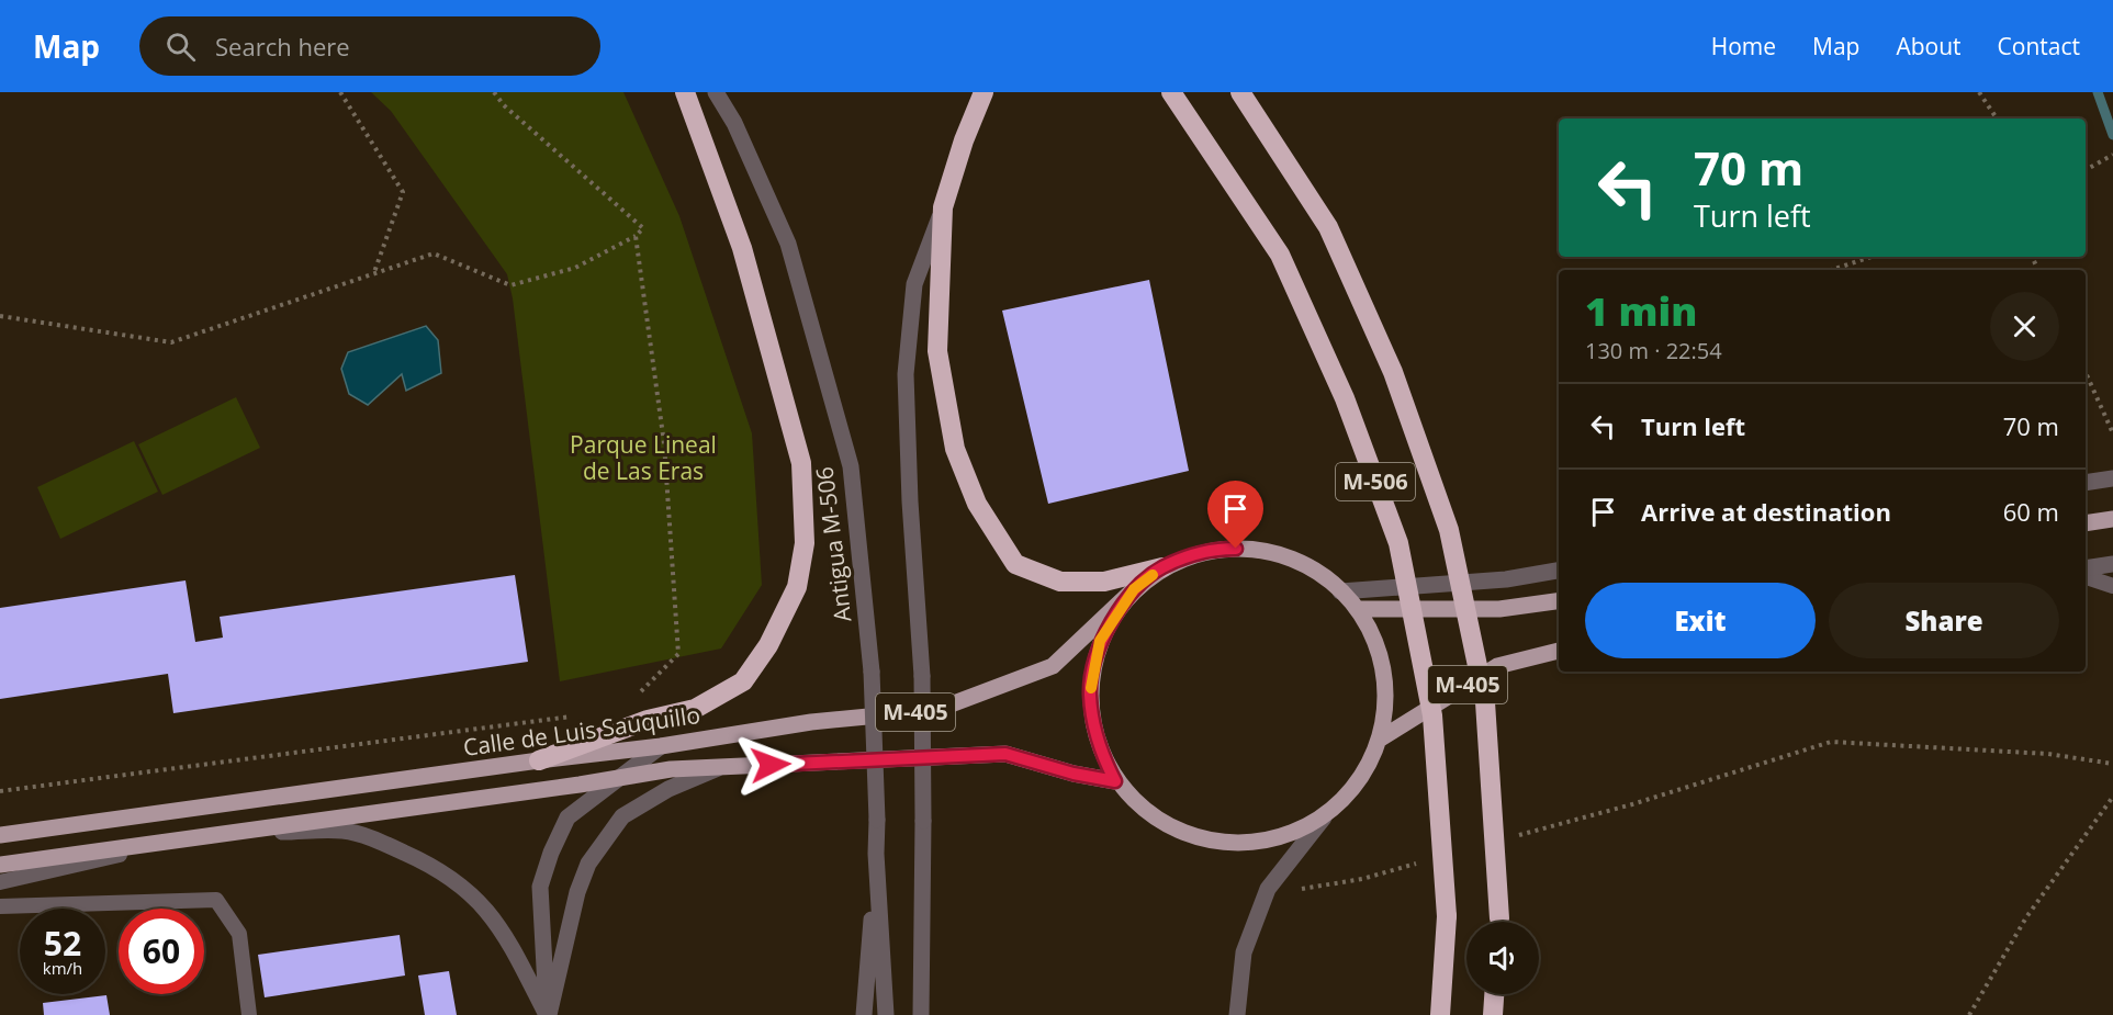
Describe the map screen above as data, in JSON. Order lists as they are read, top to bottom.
{
  "streets": {
    "highway": ["M-506"],
    "main road": ["M-405", "Calle de Luis Sauquillo"],
    "street": ["Antigua M-506"]
  },
  "crossings": [
    ["M-405", "Calle de Luis Sauquillo"]
  ],
  "parks": ["Parque Lineal de Las Eras"],
  "page": {
    "header": "Map",
    "search": "Search here",
    "nav": [
      "Home",
      "Map",
      "About",
      "Contact"
    ],
    "turn": ["70 m", "Turn left"],
    "heading": ["1 min", "130 m · 22:54"],
    "list": [
      {
        "name": "Turn left",
        "value": "70 m"
      },
      {
        "name": "Arrive at destination",
        "value": "60 m"
      }
    ],
    "buttons": ["Exit", "Share"],
    "speed": "52 km/h",
    "limit": "60"
  }
}
